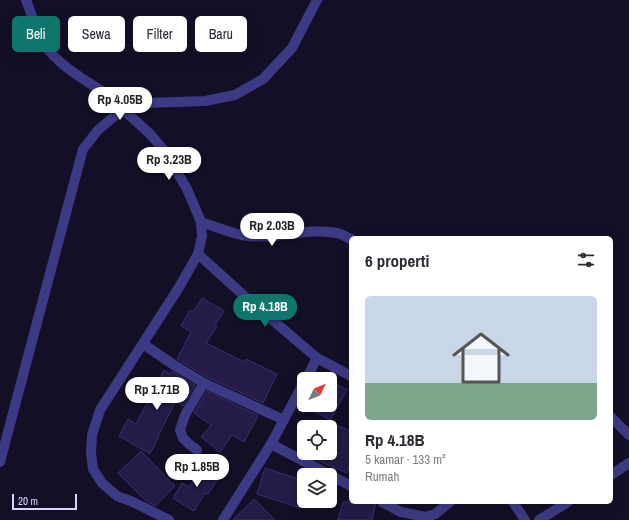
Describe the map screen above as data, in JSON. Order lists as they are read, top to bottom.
{
  "scale_bar": "20 m",
  "north": "top right",
  "page": {
    "chip": [
      "Beli",
      "Sewa",
      "Filter",
      "Baru"
    ],
    "price": [
      "Rp 4.05B",
      "Rp 3.23B",
      "Rp 2.03B",
      "Rp 4.18B",
      "Rp 1.71B",
      "Rp 1.85B"
    ],
    "heading": "6 properti",
    "list": [
      {
        "name": "Rp 4.18B",
        "note": "5 kamar · 133 m² · Rumah"
      }
    ],
    "scale": "20 m"
  }
}
